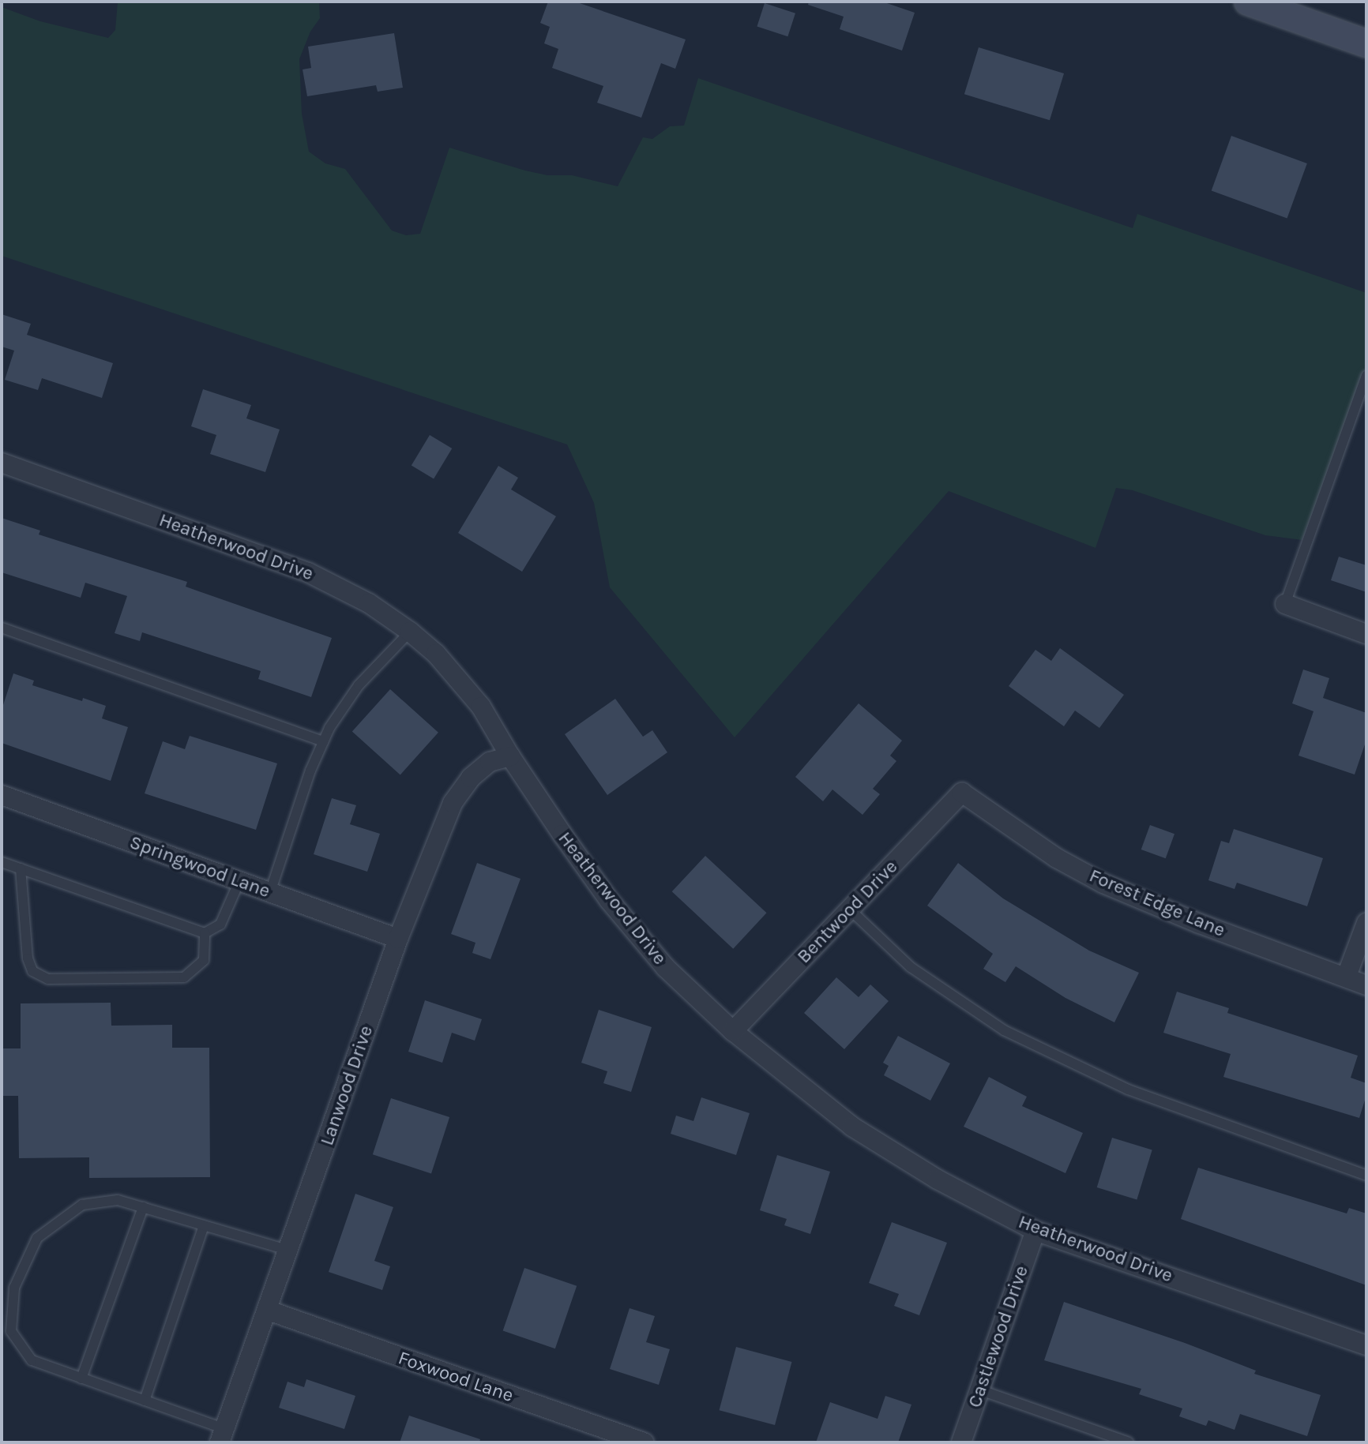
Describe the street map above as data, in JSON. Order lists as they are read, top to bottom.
{
  "streets": {
    "street": [
      "Heatherwood Drive",
      "Springwood Lane",
      "Forest Edge Lane",
      "Bentwood Drive",
      "Lanwood Drive",
      "Castlewood Drive",
      "Foxwood Lane"
    ]
  },
  "crossings": [
    ["Heatherwood Drive", "Bentwood Drive"],
    ["Heatherwood Drive", "Lanwood Drive"],
    ["Heatherwood Drive", "Castlewood Drive"],
    ["Springwood Lane", "Lanwood Drive"],
    ["Forest Edge Lane", "Bentwood Drive"],
    ["Lanwood Drive", "Foxwood Lane"]
  ]
}
